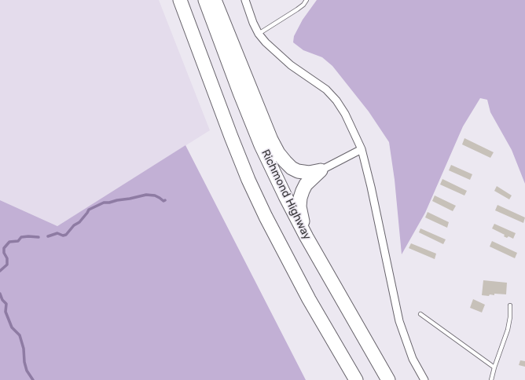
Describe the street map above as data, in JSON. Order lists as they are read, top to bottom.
{
  "streets": {
    "highway": ["Richmond Highway"]
  }
}
